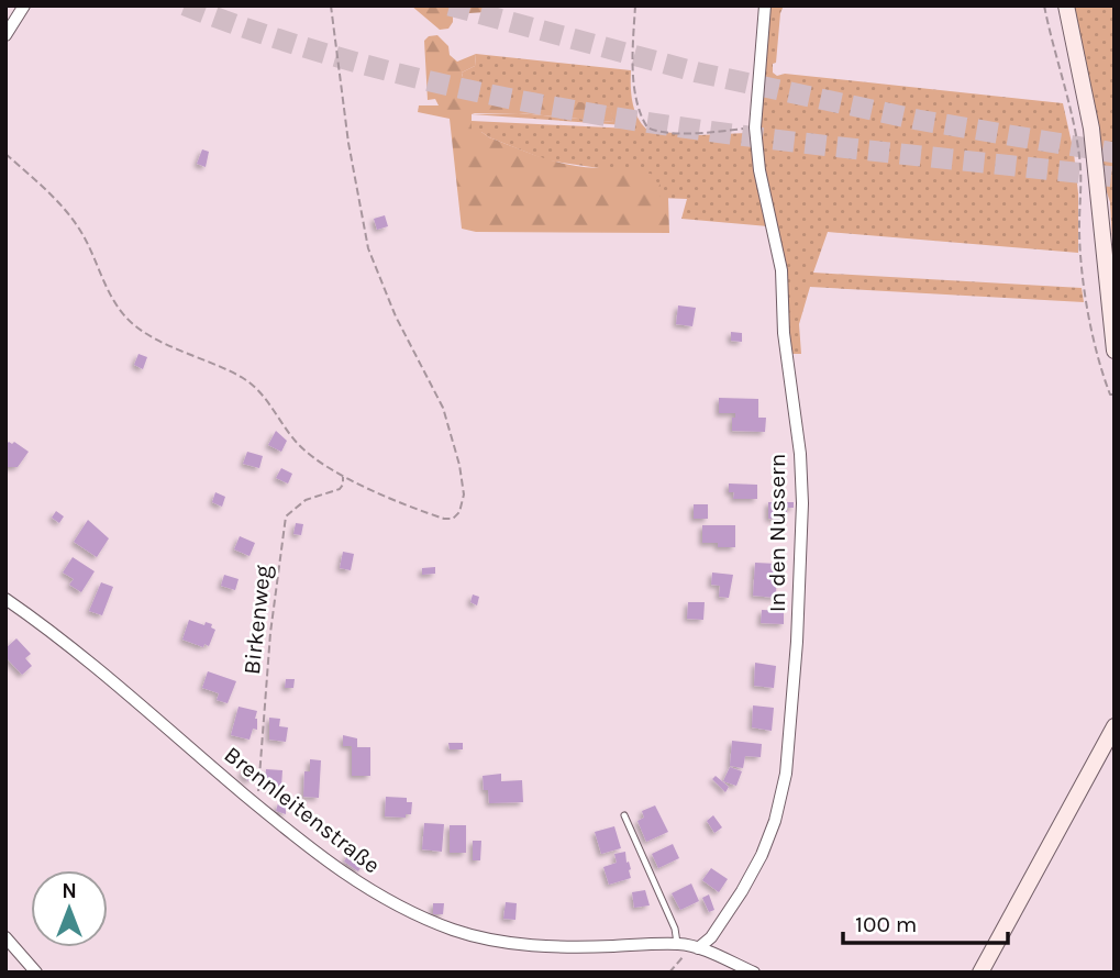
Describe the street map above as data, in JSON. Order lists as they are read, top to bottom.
{
  "streets": {
    "street": ["In den Nussern", "Brennleitenstraße"],
    "path": ["Birkenweg"]
  },
  "crossings": [
    ["In den Nussern", "Brennleitenstraße"],
    ["Birkenweg", "Brennleitenstraße"]
  ],
  "scale_bar": "100 m",
  "north": "top"
}
